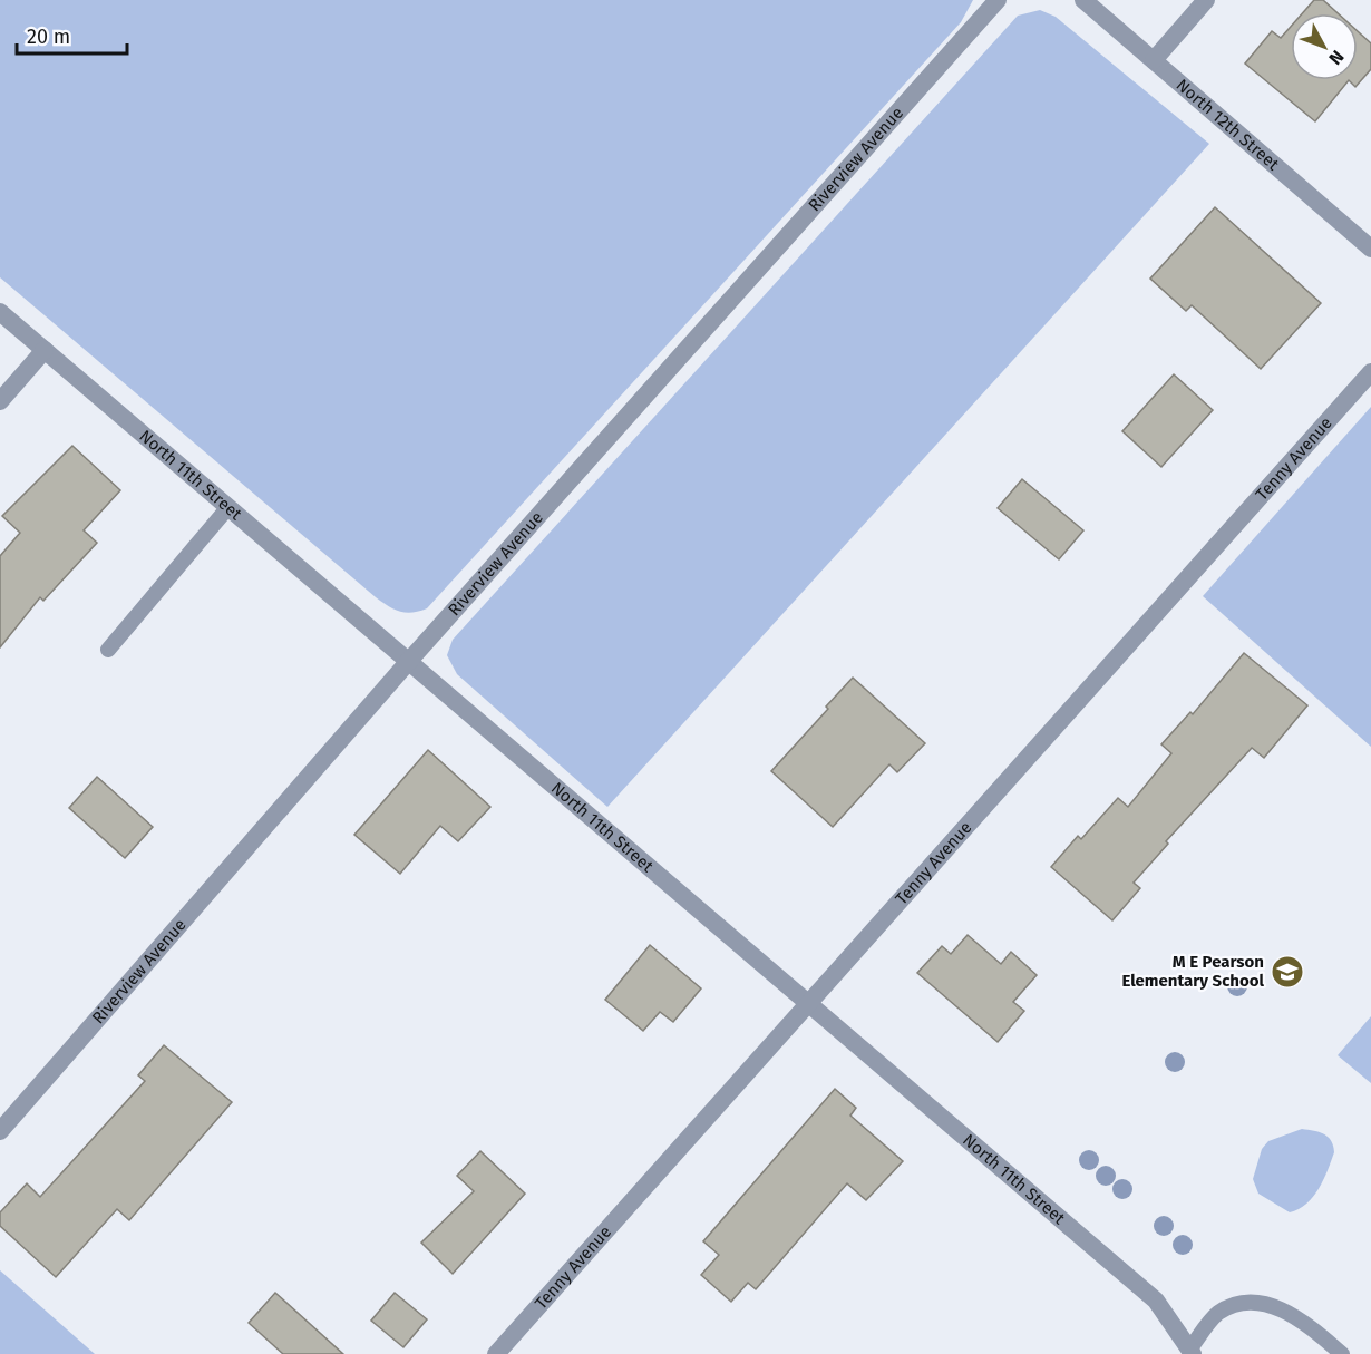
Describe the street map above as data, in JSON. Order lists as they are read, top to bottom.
{
  "streets": {
    "street": [
      "North 12th Street",
      "Riverview Avenue",
      "Tenny Avenue",
      "North 11th Street"
    ]
  },
  "crossings": [
    ["Riverview Avenue", "North 11th Street"],
    ["Tenny Avenue", "North 11th Street"]
  ],
  "places": {
    "school or university": ["M E Pearson Elementary School"]
  },
  "scale_bar": "20 m",
  "north": "bottom right"
}
